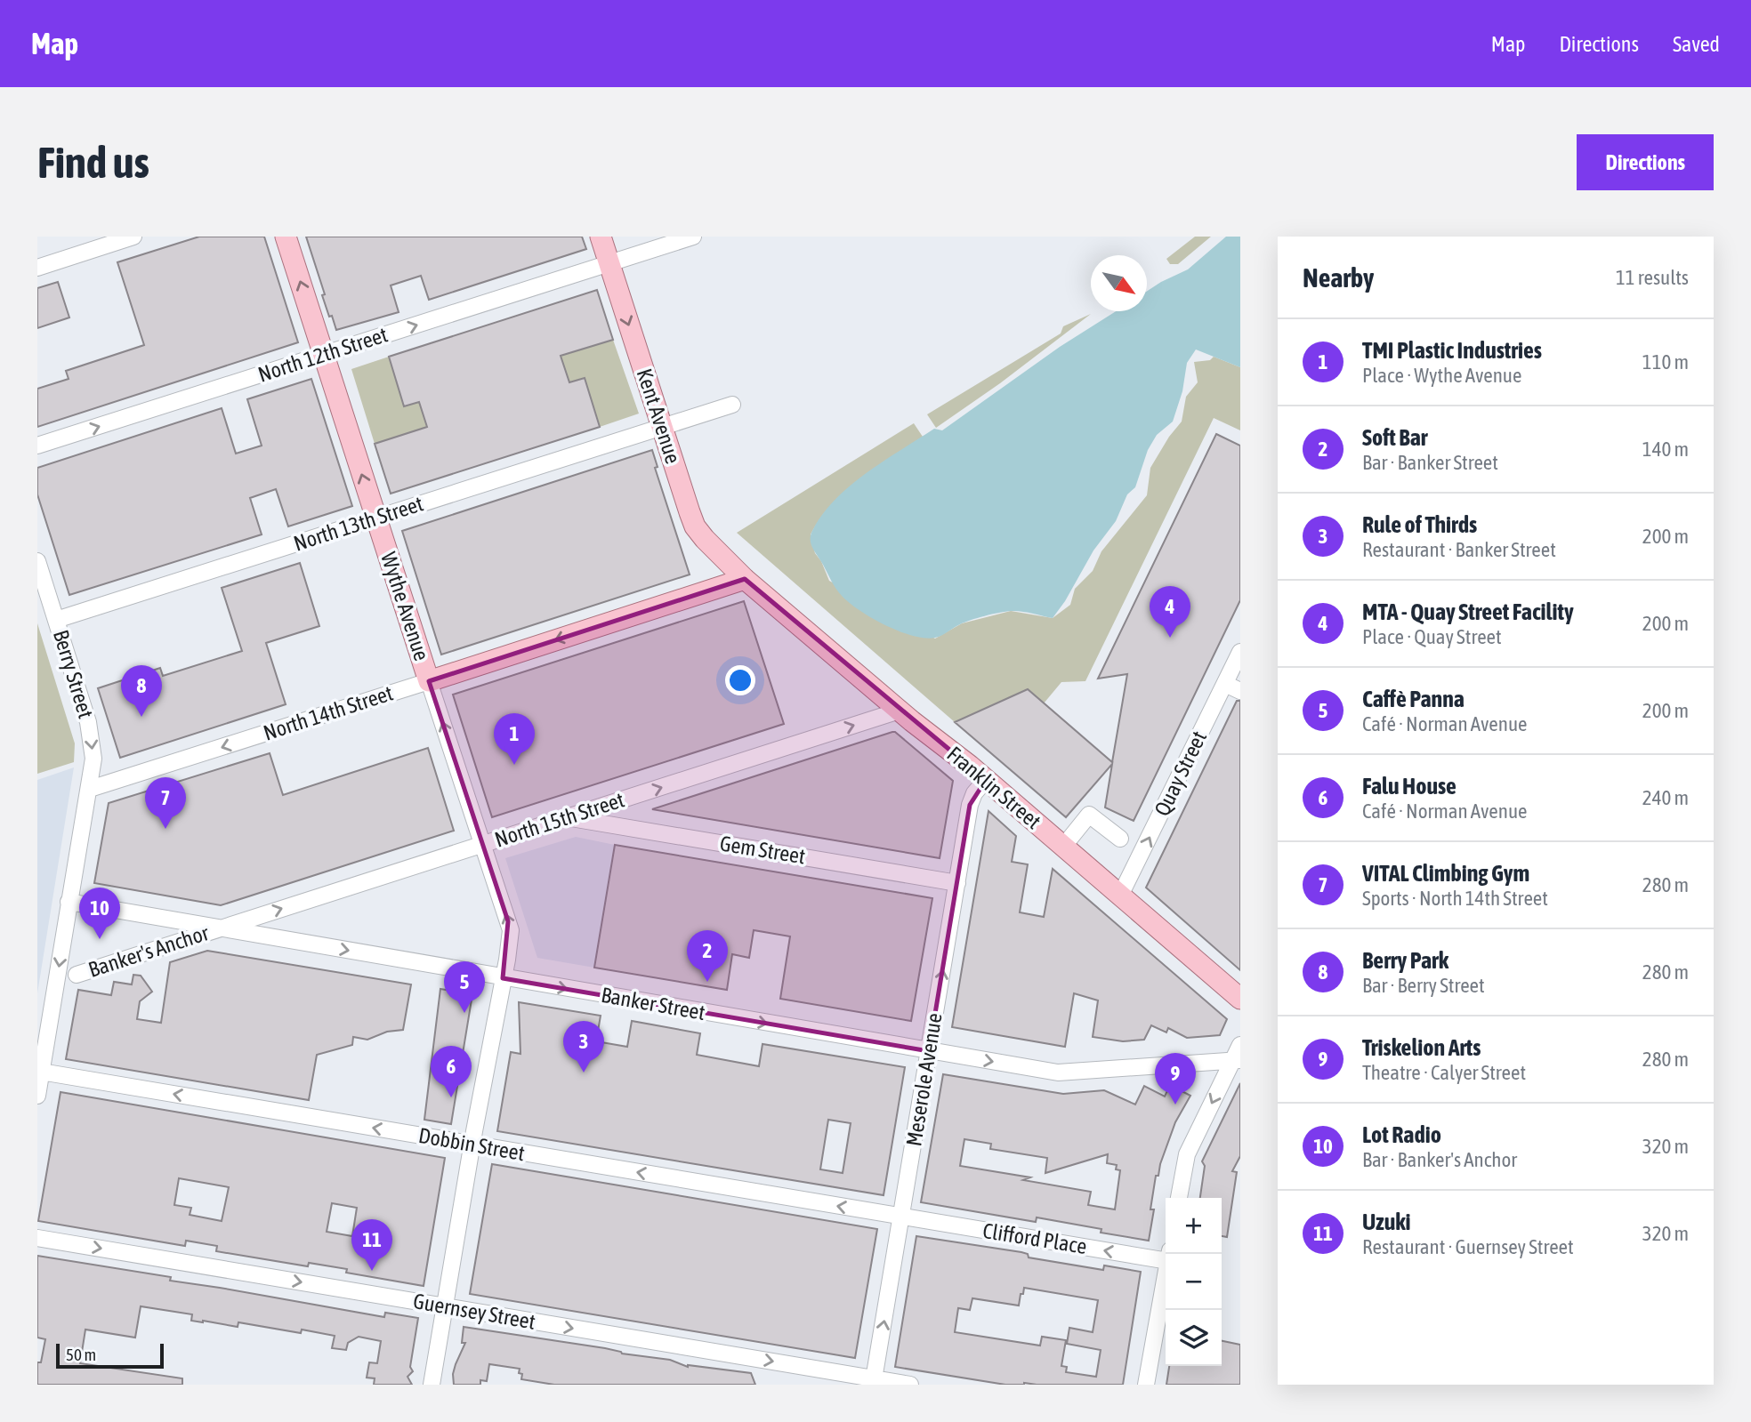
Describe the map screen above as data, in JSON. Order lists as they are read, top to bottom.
{
  "streets": {
    "main road": [
      "Kent Avenue",
      "Wythe Avenue",
      "North 14th Street",
      "Franklin Street"
    ],
    "street": [
      "North 12th Street",
      "North 13th Street",
      "Berry Street",
      "Quay Street",
      "North 15th Street",
      "Gem Street",
      "Banker's Anchor",
      "Banker Street",
      "Meserole Avenue",
      "Dobbin Street",
      "Clifford Place",
      "Guernsey Street"
    ]
  },
  "crossings": [
    ["North 12th Street", "Kent Avenue"],
    ["North 12th Street", "Wythe Avenue"],
    ["Kent Avenue", "North 13th Street"],
    ["Kent Avenue", "North 14th Street"],
    ["Kent Avenue", "Franklin Street"],
    ["North 13th Street", "Wythe Avenue"],
    ["North 13th Street", "Berry Street"],
    ["Wythe Avenue", "North 14th Street"],
    ["Wythe Avenue", "North 15th Street"],
    ["Wythe Avenue", "Banker Street"],
    ["Wythe Avenue", "Dobbin Street"],
    ["Wythe Avenue", "Guernsey Street"],
    ["Berry Street", "North 14th Street"],
    ["Berry Street", "Banker Street"],
    ["Berry Street", "Dobbin Street"],
    ["North 14th Street", "Franklin Street"],
    ["Quay Street", "Franklin Street"],
    ["Franklin Street", "North 15th Street"],
    ["Franklin Street", "Meserole Avenue"],
    ["North 15th Street", "Gem Street"],
    ["North 15th Street", "Banker's Anchor"],
    ["North 15th Street", "Banker Street"],
    ["Gem Street", "Meserole Avenue"],
    ["Banker's Anchor", "Banker Street"],
    ["Banker Street", "Meserole Avenue"],
    ["Meserole Avenue", "Dobbin Street"],
    ["Meserole Avenue", "Clifford Place"],
    ["Meserole Avenue", "Guernsey Street"],
    ["Dobbin Street", "Clifford Place"]
  ],
  "one_way": [
    "North 12th Street",
    "Kent Avenue",
    "Wythe Avenue",
    "Berry Street",
    "North 14th Street",
    "Quay Street",
    "North 15th Street",
    "Banker Street",
    "Meserole Avenue",
    "Dobbin Street",
    "Clifford Place",
    "Guernsey Street"
  ],
  "scale_bar": "50 m",
  "north": "bottom right",
  "page": {
    "header": "Map",
    "nav": ["Map", "Directions", "Saved"],
    "buttons": "Directions",
    "title": "Find us",
    "heading": ["Nearby", "11 results"],
    "list": [
      {
        "mark": "1",
        "name": "TMI Plastic Industries",
        "note": "Place · Wythe Avenue",
        "value": "110 m"
      },
      {
        "mark": "2",
        "name": "Soft Bar",
        "note": "Bar · Banker Street",
        "value": "140 m"
      },
      {
        "mark": "3",
        "name": "Rule of Thirds",
        "note": "Restaurant · Banker Street",
        "value": "200 m"
      },
      {
        "mark": "4",
        "name": "MTA - Quay Street Facility",
        "note": "Place · Quay Street",
        "value": "200 m"
      },
      {
        "mark": "5",
        "name": "Caffè Panna",
        "note": "Café · Norman Avenue",
        "value": "200 m"
      },
      {
        "mark": "6",
        "name": "Falu House",
        "note": "Café · Norman Avenue",
        "value": "240 m"
      },
      {
        "mark": "7",
        "name": "VITAL Climbing Gym",
        "note": "Sports · North 14th Street",
        "value": "280 m"
      },
      {
        "mark": "8",
        "name": "Berry Park",
        "note": "Bar · Berry Street",
        "value": "280 m"
      },
      {
        "mark": "9",
        "name": "Triskelion Arts",
        "note": "Theatre · Calyer Street",
        "value": "280 m"
      },
      {
        "mark": "10",
        "name": "Lot Radio",
        "note": "Bar · Banker's Anchor",
        "value": "320 m"
      },
      {
        "mark": "11",
        "name": "Uzuki",
        "note": "Restaurant · Guernsey Street",
        "value": "320 m"
      }
    ],
    "pins": [
      "4",
      "8",
      "1",
      "7",
      "10",
      "2",
      "5",
      "3",
      "6",
      "9",
      "11"
    ],
    "map_buttons": ["+", "−"],
    "scale": "50 m"
  }
}
